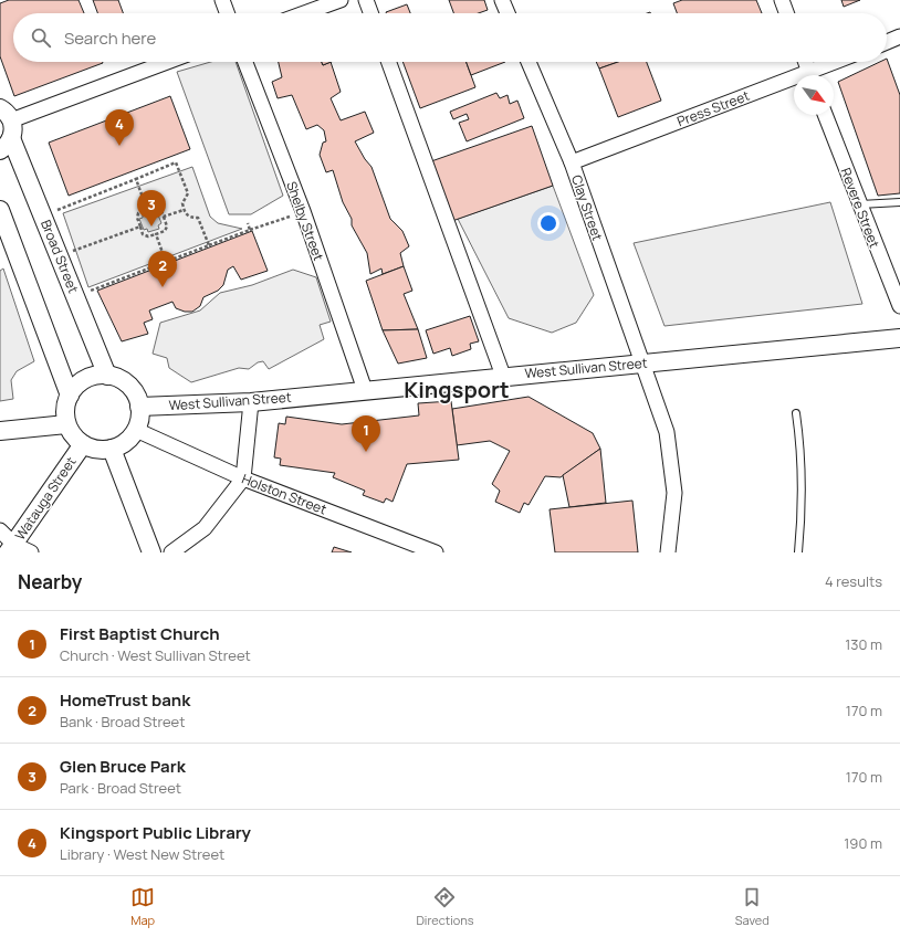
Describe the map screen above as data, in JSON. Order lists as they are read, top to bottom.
{
  "streets": {
    "street": [
      "Press Street",
      "Clay Street",
      "Revere Street",
      "Shelby Street",
      "Broad Street",
      "West Sullivan Street",
      "Holston Street",
      "Watauga Street"
    ]
  },
  "crossings": [
    ["Press Street", "Clay Street"],
    ["Clay Street", "West Sullivan Street"],
    ["Shelby Street", "West Sullivan Street"],
    ["Broad Street", "West Sullivan Street"],
    ["Broad Street", "Holston Street"],
    ["Broad Street", "Watauga Street"],
    ["West Sullivan Street", "Holston Street"],
    ["West Sullivan Street", "Watauga Street"],
    ["Holston Street", "Watauga Street"]
  ],
  "districts": ["Kingsport"],
  "north": "bottom right",
  "page": {
    "search": "Search here",
    "pins": [
      "4",
      "3",
      "2",
      "1"
    ],
    "heading": ["Nearby", "4 results"],
    "list": [
      {
        "mark": "1",
        "name": "First Baptist Church",
        "note": "Church · West Sullivan Street",
        "value": "130 m"
      },
      {
        "mark": "2",
        "name": "HomeTrust bank",
        "note": "Bank · Broad Street",
        "value": "170 m"
      },
      {
        "mark": "3",
        "name": "Glen Bruce Park",
        "note": "Park · Broad Street",
        "value": "170 m"
      },
      {
        "mark": "4",
        "name": "Kingsport Public Library",
        "note": "Library · West New Street",
        "value": "190 m"
      }
    ],
    "nav": ["Map", "Directions", "Saved"]
  }
}
